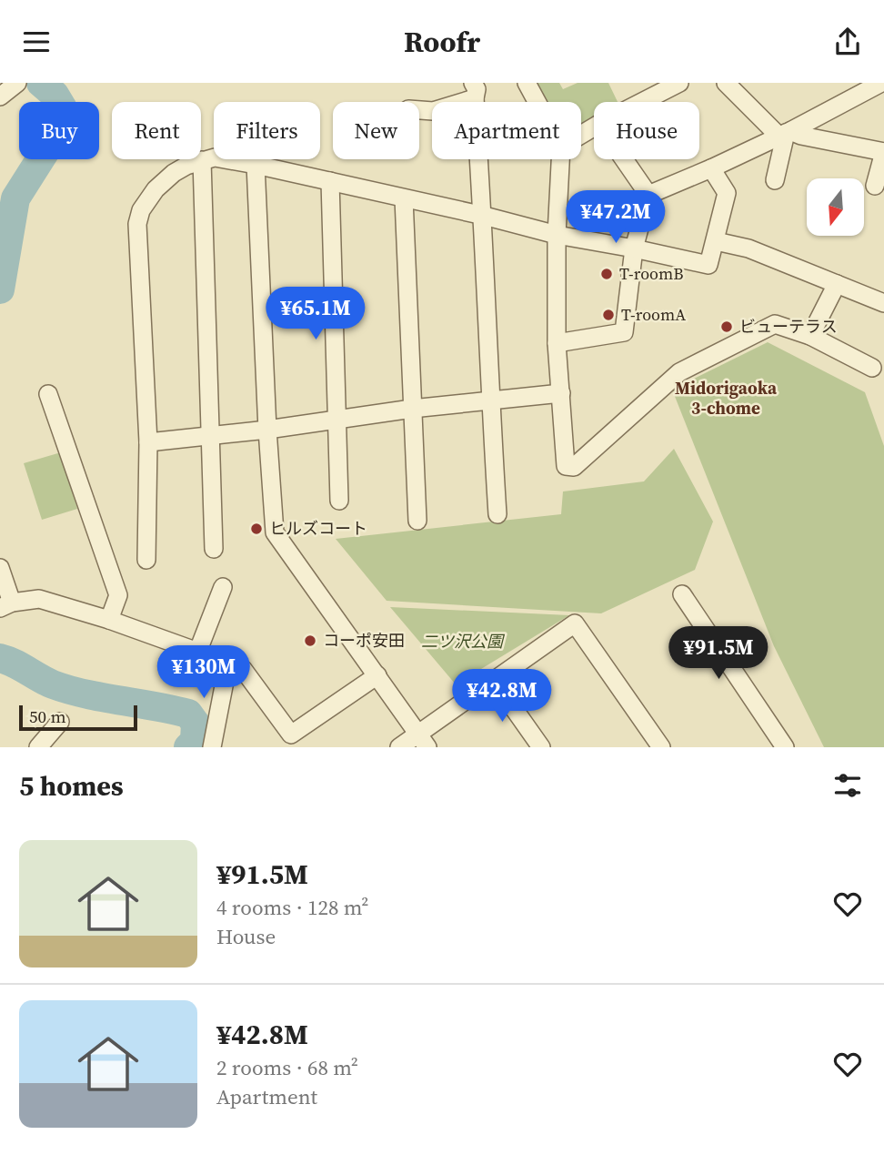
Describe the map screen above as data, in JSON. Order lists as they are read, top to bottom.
{
  "districts": ["Midorigaoka 3-chome"],
  "parks": ["二ツ沢公園"],
  "places": [
    "T-roomB",
    "T-roomA",
    "ビューテラス",
    "ヒルズコート",
    "コーポ安田"
  ],
  "scale_bar": "50 m",
  "north": "bottom",
  "page": {
    "header": "Roofr",
    "chip": [
      "Buy",
      "Rent",
      "Filters",
      "New",
      "Apartment",
      "House"
    ],
    "price": [
      "¥47.2M",
      "¥65.1M",
      "¥91.5M",
      "¥130M",
      "¥42.8M"
    ],
    "scale": "50 m",
    "heading": "5 homes",
    "list": [
      {
        "name": "¥91.5M",
        "note": "4 rooms · 128 m² · House"
      },
      {
        "name": "¥42.8M",
        "note": "2 rooms · 68 m² · Apartment"
      }
    ]
  }
}
